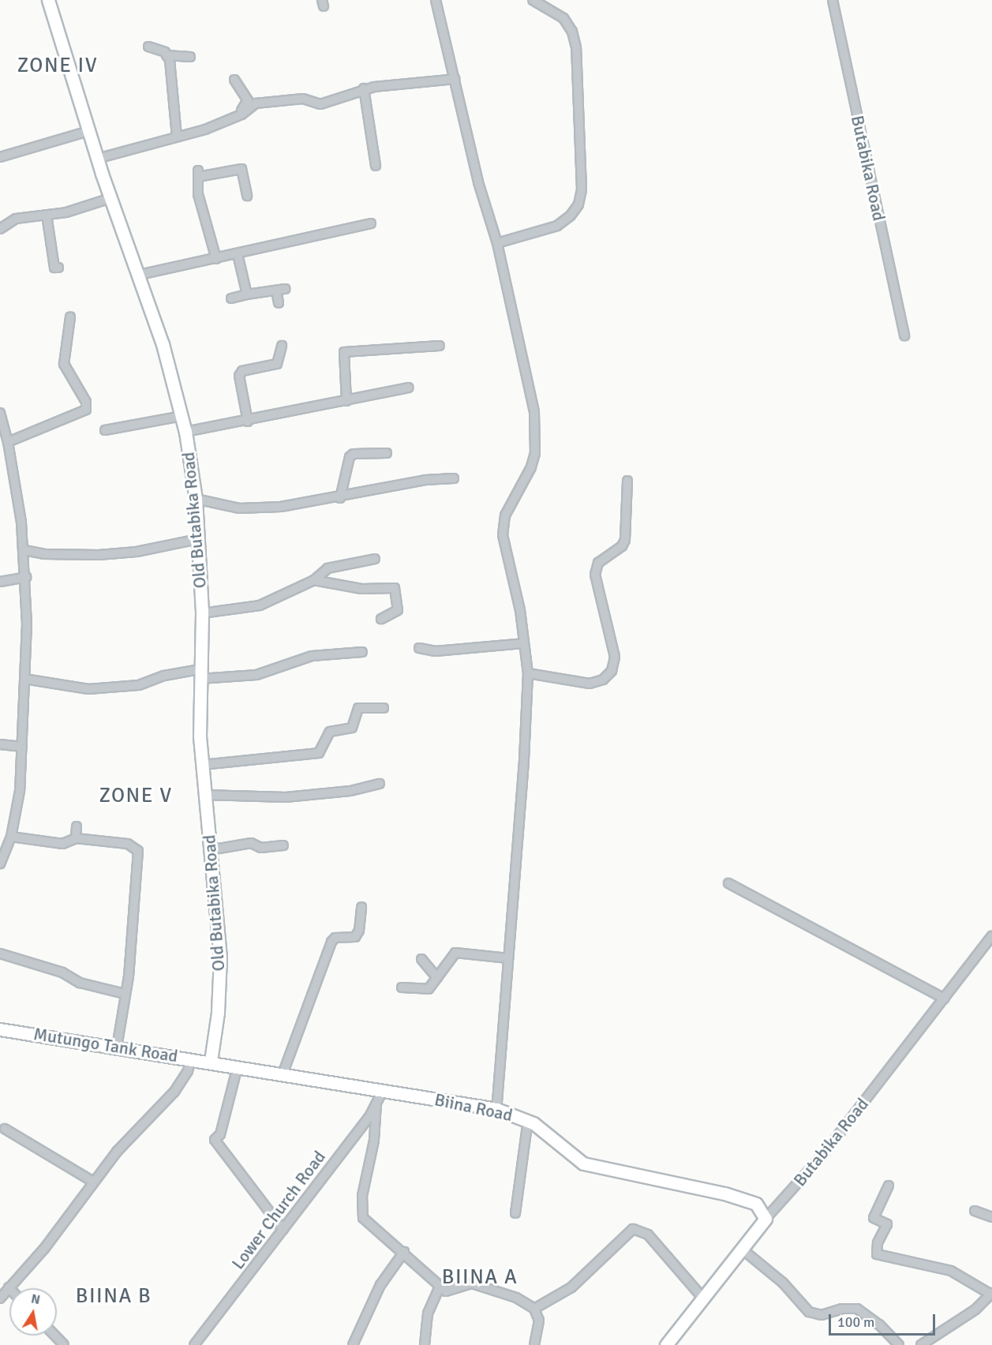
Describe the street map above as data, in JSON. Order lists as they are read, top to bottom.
{
  "streets": {
    "main road": [
      "Butabika Road",
      "Old Butabika Road",
      "Mutungo Tank Road",
      "Biina Road"
    ],
    "street": ["Lower Church Road"]
  },
  "crossings": [
    ["Butabika Road", "Biina Road"],
    ["Old Butabika Road", "Mutungo Tank Road"],
    ["Old Butabika Road", "Biina Road"],
    ["Mutungo Tank Road", "Biina Road"],
    ["Biina Road", "Lower Church Road"]
  ],
  "districts": [
    "ZONE IV",
    "ZONE V",
    "BIINA A",
    "BIINA B"
  ],
  "scale_bar": "100 m",
  "north": "top"
}
